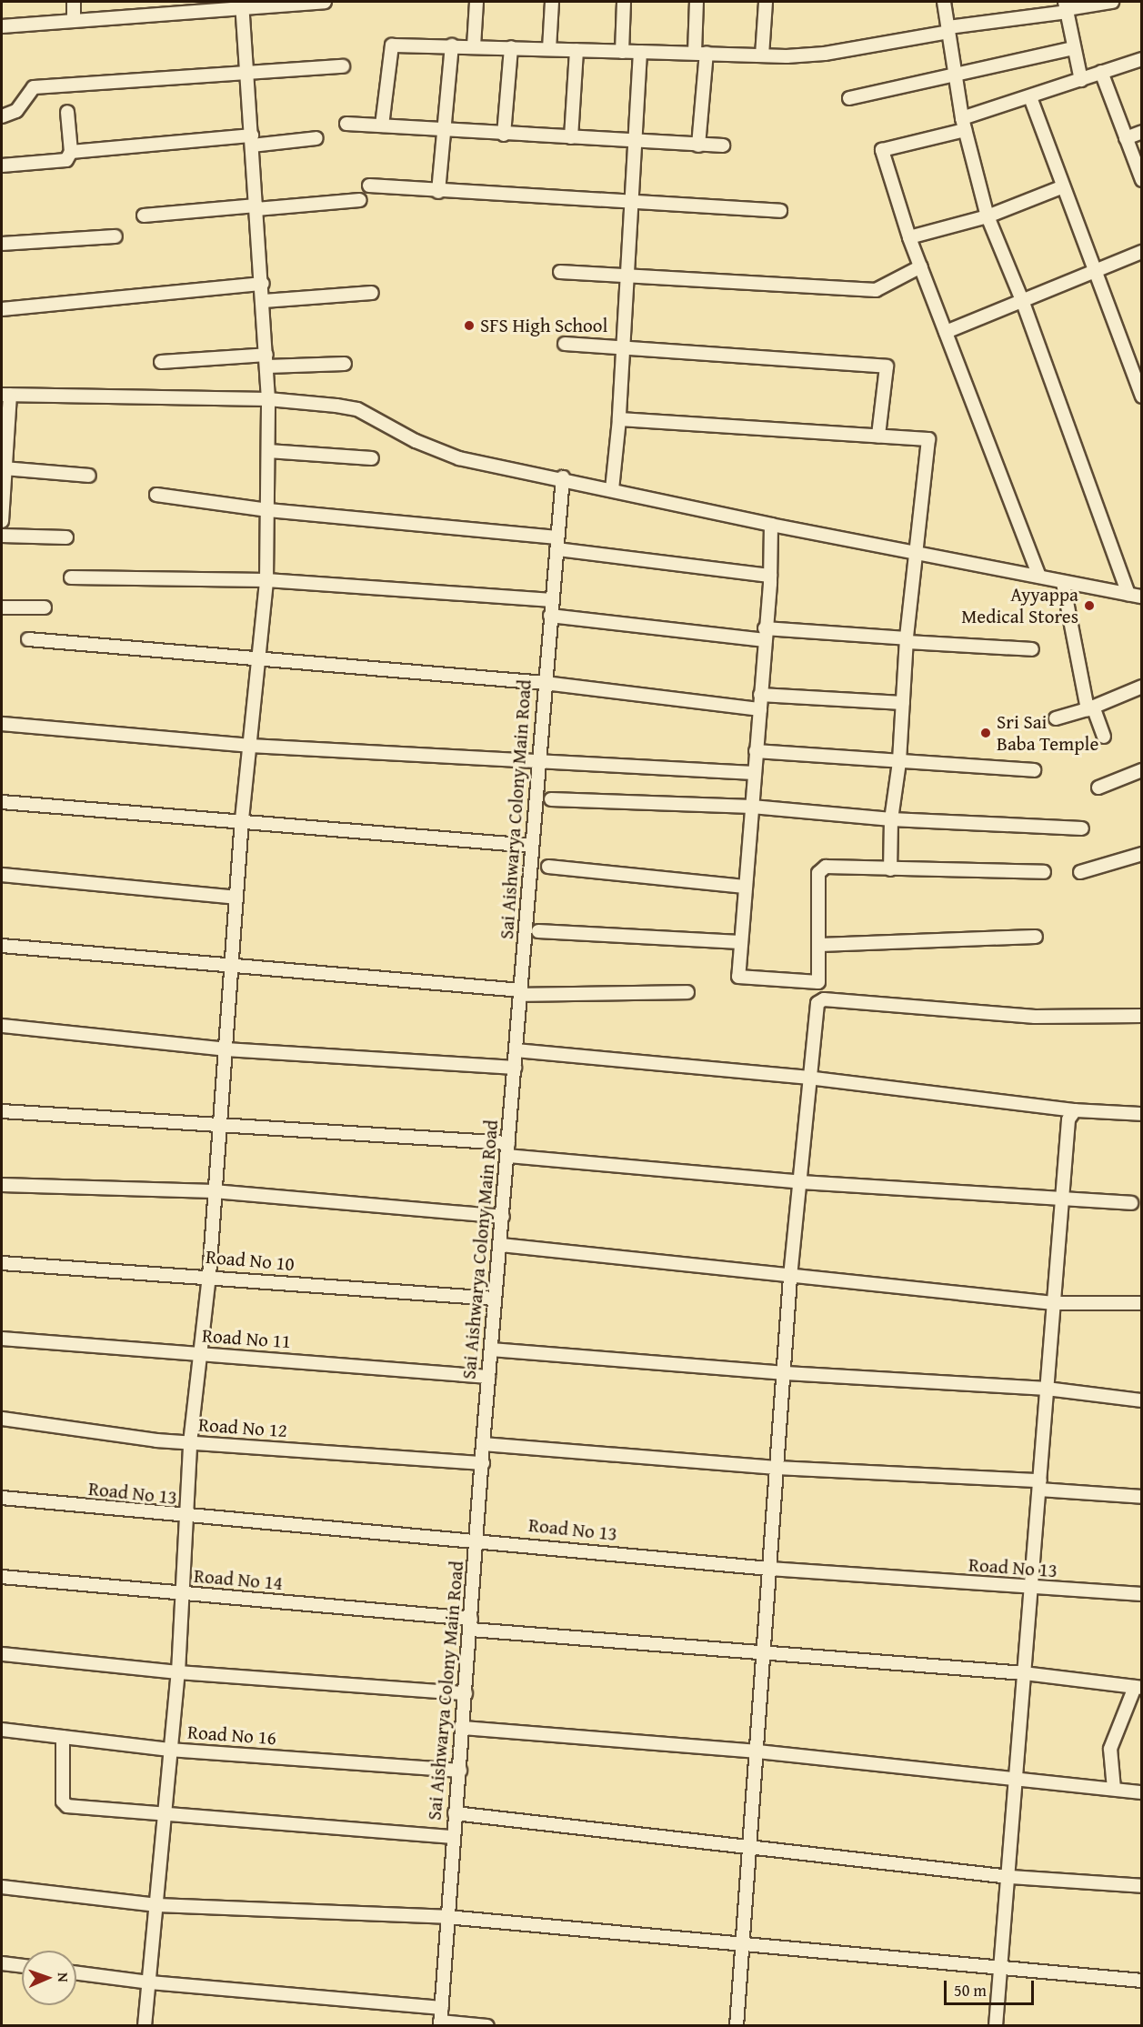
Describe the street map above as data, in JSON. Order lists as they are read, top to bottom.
{
  "streets": {
    "street": [
      "Sai Aishwarya Colony Main Road",
      "Road No 10",
      "Road No 11",
      "Road No 12",
      "Road No 13",
      "Road No 14",
      "Road No 16"
    ]
  },
  "crossings": [
    ["Sai Aishwarya Colony Main Road", "Road No 10"],
    ["Sai Aishwarya Colony Main Road", "Road No 11"],
    ["Sai Aishwarya Colony Main Road", "Road No 12"],
    ["Sai Aishwarya Colony Main Road", "Road No 13"],
    ["Sai Aishwarya Colony Main Road", "Road No 14"],
    ["Sai Aishwarya Colony Main Road", "Road No 16"]
  ],
  "places": ["SFS High School", "Ayyappa Medical Stores", "Sri Sai Baba Temple"],
  "scale_bar": "50 m",
  "north": "right"
}
